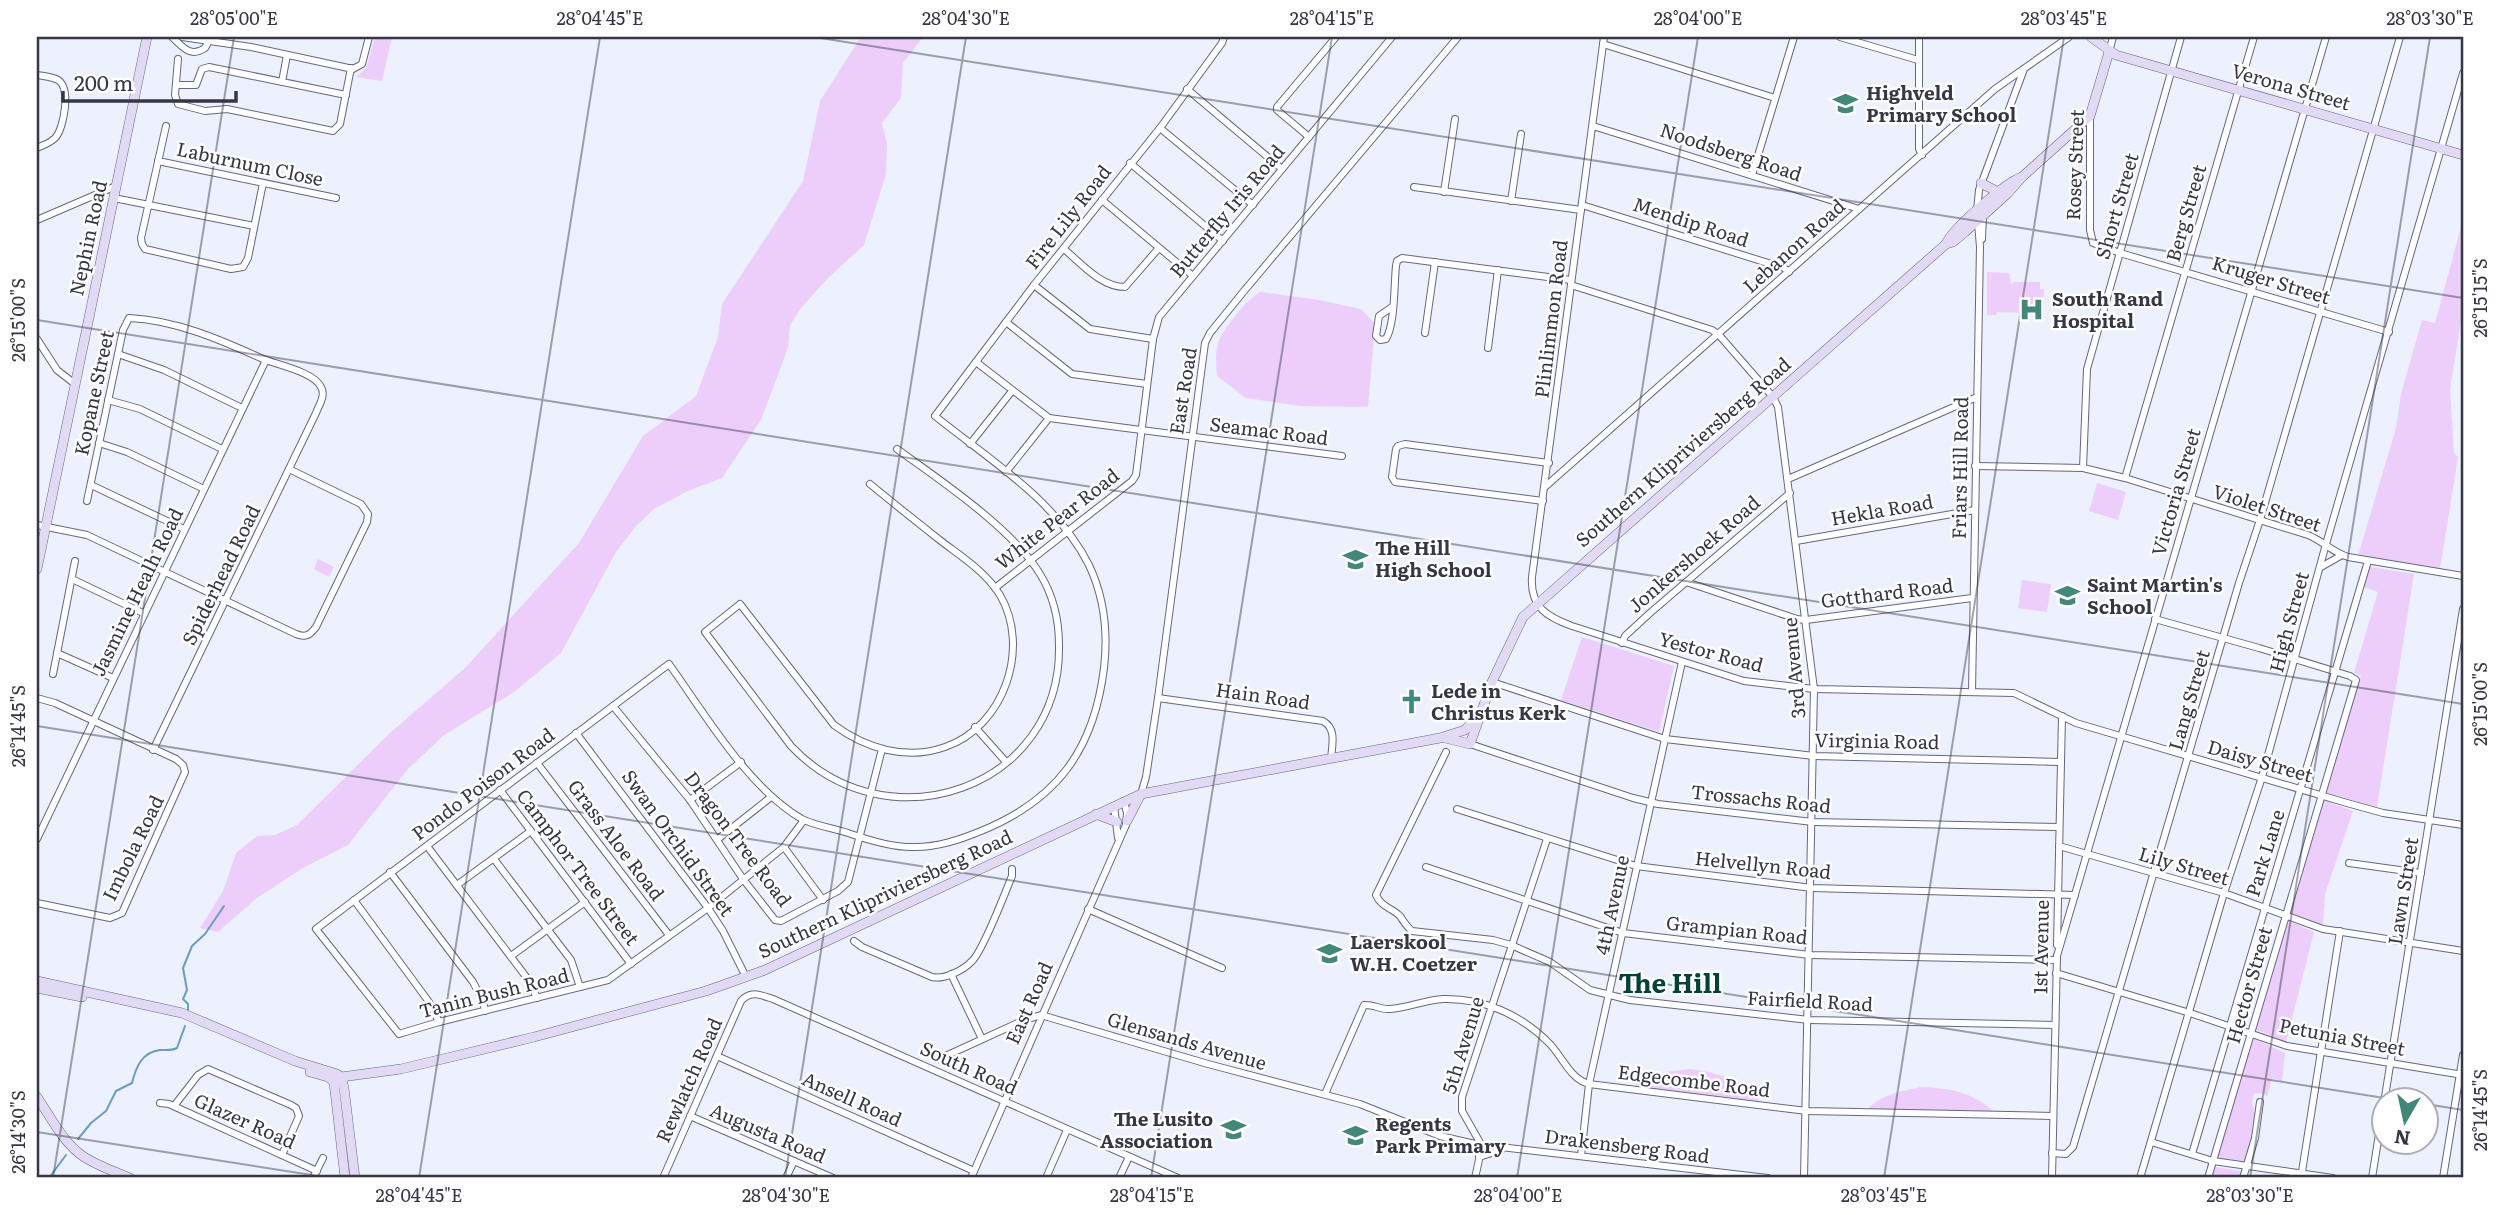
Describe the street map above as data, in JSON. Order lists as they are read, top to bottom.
{
  "streets": {
    "street": [
      "Verona Street",
      "Noodsberg Road",
      "Laburnum Close",
      "Rosey Street",
      "Short Street",
      "Butterfly Iris Road",
      "Berg Street",
      "Fire Lily Road",
      "Mendip Road",
      "Nephin Road",
      "Lebanon Road",
      "Kruger Street",
      "Plinlimmon Road",
      "East Road",
      "Kopane Street",
      "Seamac Road",
      "Southern Klipriviersberg Road",
      "Friars Hill Road",
      "Victoria Street",
      "Violet Street",
      "Hekla Road",
      "White Pear Road",
      "Jonkershoek Road",
      "Spiderhead Road",
      "Jasmine Healh Road",
      "Gotthard Road",
      "High Street",
      "Yestor Road",
      "3rd Avenue",
      "Hain Road",
      "Lang Street",
      "Virginia Road",
      "Daisy Street",
      "Pondo Poison Road",
      "Trossachs Road",
      "Dragon Tree Road",
      "Grass Aloe Road",
      "Swan Orchid Street",
      "Imbola Road",
      "Park Lane",
      "Helvellyn Road",
      "Lily Street",
      "Camphor Tree Street",
      "Lawn Street",
      "4th Avenue",
      "Grampian Road",
      "1st Avenue",
      "Hector Street",
      "Tanin Bush Road",
      "Fairfield Road",
      "Petunia Street",
      "Glensands Avenue",
      "5th Avenue",
      "South Road",
      "Rewlatch Road",
      "Edgecombe Road",
      "Ansell Road",
      "Glazer Road",
      "Augusta Road",
      "Drakensberg Road"
    ]
  },
  "crossings": [
    ["Verona Street", "Rosey Street"],
    ["Verona Street", "Short Street"],
    ["Verona Street", "Berg Street"],
    ["Verona Street", "Victoria Street"],
    ["Verona Street", "High Street"],
    ["Verona Street", "Lang Street"],
    ["Noodsberg Road", "Lebanon Road"],
    ["Noodsberg Road", "Plinlimmon Road"],
    ["Rosey Street", "Kruger Street"],
    ["Rosey Street", "Southern Klipriviersberg Road"],
    ["Short Street", "Kruger Street"],
    ["Short Street", "Violet Street"],
    ["Butterfly Iris Road", "Seamac Road"],
    ["Butterfly Iris Road", "White Pear Road"],
    ["Berg Street", "Kruger Street"],
    ["Berg Street", "Violet Street"],
    ["Mendip Road", "Lebanon Road"],
    ["Mendip Road", "Plinlimmon Road"],
    ["Lebanon Road", "Plinlimmon Road"],
    ["Lebanon Road", "Friars Hill Road"],
    ["Lebanon Road", "3rd Avenue"],
    ["Kruger Street", "Victoria Street"],
    ["Kruger Street", "High Street"],
    ["Kruger Street", "Lang Street"],
    ["Plinlimmon Road", "Southern Klipriviersberg Road"],
    ["Plinlimmon Road", "Yestor Road"],
    ["Plinlimmon Road", "3rd Avenue"],
    ["East Road", "Seamac Road"],
    ["East Road", "Southern Klipriviersberg Road"],
    ["East Road", "Hain Road"],
    ["East Road", "Glensands Avenue"],
    ["East Road", "South Road"],
    ["East Road", "Ansell Road"],
    ["Kopane Street", "Spiderhead Road"],
    ["Kopane Street", "Jasmine Healh Road"],
    ["Seamac Road", "White Pear Road"],
    ["Southern Klipriviersberg Road", "Friars Hill Road"],
    ["Southern Klipriviersberg Road", "Yestor Road"],
    ["Southern Klipriviersberg Road", "3rd Avenue"],
    ["Southern Klipriviersberg Road", "Hain Road"],
    ["Southern Klipriviersberg Road", "Virginia Road"],
    ["Southern Klipriviersberg Road", "Trossachs Road"],
    ["Southern Klipriviersberg Road", "Swan Orchid Street"],
    ["Friars Hill Road", "Violet Street"],
    ["Friars Hill Road", "Hekla Road"],
    ["Friars Hill Road", "Gotthard Road"],
    ["Friars Hill Road", "Yestor Road"],
    ["Friars Hill Road", "Daisy Street"],
    ["Victoria Street", "Violet Street"],
    ["Victoria Street", "Daisy Street"],
    ["Victoria Street", "Helvellyn Road"],
    ["Victoria Street", "Lily Street"],
    ["Victoria Street", "Grampian Road"],
    ["Victoria Street", "1st Avenue"],
    ["Violet Street", "High Street"],
    ["Violet Street", "Lang Street"],
    ["Violet Street", "Park Lane"],
    ["Hekla Road", "3rd Avenue"],
    ["Jonkershoek Road", "Gotthard Road"],
    ["Jonkershoek Road", "Yestor Road"],
    ["Jonkershoek Road", "3rd Avenue"],
    ["Spiderhead Road", "Jasmine Healh Road"],
    ["Spiderhead Road", "Imbola Road"],
    ["Gotthard Road", "3rd Avenue"],
    ["High Street", "Daisy Street"],
    ["High Street", "Lily Street"],
    ["High Street", "Petunia Street"],
    ["Yestor Road", "3rd Avenue"],
    ["Yestor Road", "Daisy Street"],
    ["Yestor Road", "4th Avenue"],
    ["3rd Avenue", "Virginia Road"],
    ["3rd Avenue", "Trossachs Road"],
    ["3rd Avenue", "Helvellyn Road"],
    ["3rd Avenue", "Grampian Road"],
    ["3rd Avenue", "Fairfield Road"],
    ["3rd Avenue", "Edgecombe Road"],
    ["Lang Street", "Daisy Street"],
    ["Lang Street", "Lily Street"],
    ["Lang Street", "1st Avenue"],
    ["Lang Street", "Petunia Street"],
    ["Virginia Road", "4th Avenue"],
    ["Virginia Road", "1st Avenue"],
    ["Daisy Street", "Park Lane"],
    ["Daisy Street", "Lawn Street"],
    ["Daisy Street", "1st Avenue"],
    ["Daisy Street", "Hector Street"],
    ["Pondo Poison Road", "Dragon Tree Road"],
    ["Pondo Poison Road", "Grass Aloe Road"],
    ["Pondo Poison Road", "Swan Orchid Street"],
    ["Pondo Poison Road", "Camphor Tree Street"],
    ["Pondo Poison Road", "Tanin Bush Road"],
    ["Trossachs Road", "4th Avenue"],
    ["Trossachs Road", "1st Avenue"],
    ["Dragon Tree Road", "Tanin Bush Road"],
    ["Grass Aloe Road", "Tanin Bush Road"],
    ["Swan Orchid Street", "Tanin Bush Road"],
    ["Park Lane", "Lily Street"],
    ["Park Lane", "Hector Street"],
    ["Park Lane", "Petunia Street"],
    ["Helvellyn Road", "4th Avenue"],
    ["Helvellyn Road", "1st Avenue"],
    ["Helvellyn Road", "5th Avenue"],
    ["Lily Street", "Lawn Street"],
    ["Lily Street", "1st Avenue"],
    ["Lily Street", "Hector Street"],
    ["Camphor Tree Street", "Tanin Bush Road"],
    ["Lawn Street", "Petunia Street"],
    ["4th Avenue", "Grampian Road"],
    ["4th Avenue", "Fairfield Road"],
    ["4th Avenue", "Edgecombe Road"],
    ["4th Avenue", "Drakensberg Road"],
    ["Grampian Road", "1st Avenue"],
    ["Grampian Road", "5th Avenue"],
    ["1st Avenue", "Fairfield Road"],
    ["1st Avenue", "Petunia Street"],
    ["1st Avenue", "Edgecombe Road"],
    ["Hector Street", "Petunia Street"],
    ["Fairfield Road", "5th Avenue"],
    ["Glensands Avenue", "Edgecombe Road"],
    ["5th Avenue", "Edgecombe Road"],
    ["5th Avenue", "Drakensberg Road"],
    ["South Road", "Rewlatch Road"],
    ["Rewlatch Road", "Ansell Road"],
    ["Rewlatch Road", "Augusta Road"]
  ],
  "districts": ["The Hill"],
  "places": {
    "school or university": [
      "Highveld Primary School",
      "The Hill High School",
      "Saint Martin's School",
      "Laerskool W.H. Coetzer",
      "The Lusito Association",
      "Regents Park Primary"
    ],
    "hospital": ["South Rand Hospital"],
    "church": ["Lede in Christus Kerk"]
  },
  "scale_bar": "200 m",
  "north": "bottom",
  "coordinates": [
    "28°05'00\"E",
    "28°04'45\"E",
    "28°04'30\"E",
    "28°04'15\"E",
    "28°04'00\"E",
    "28°03'45\"E",
    "28°03'30\"E",
    "26°15'15\"S",
    "26°15'00\"S",
    "26°14'45\"S",
    "26°14'30\"S"
  ]
}
